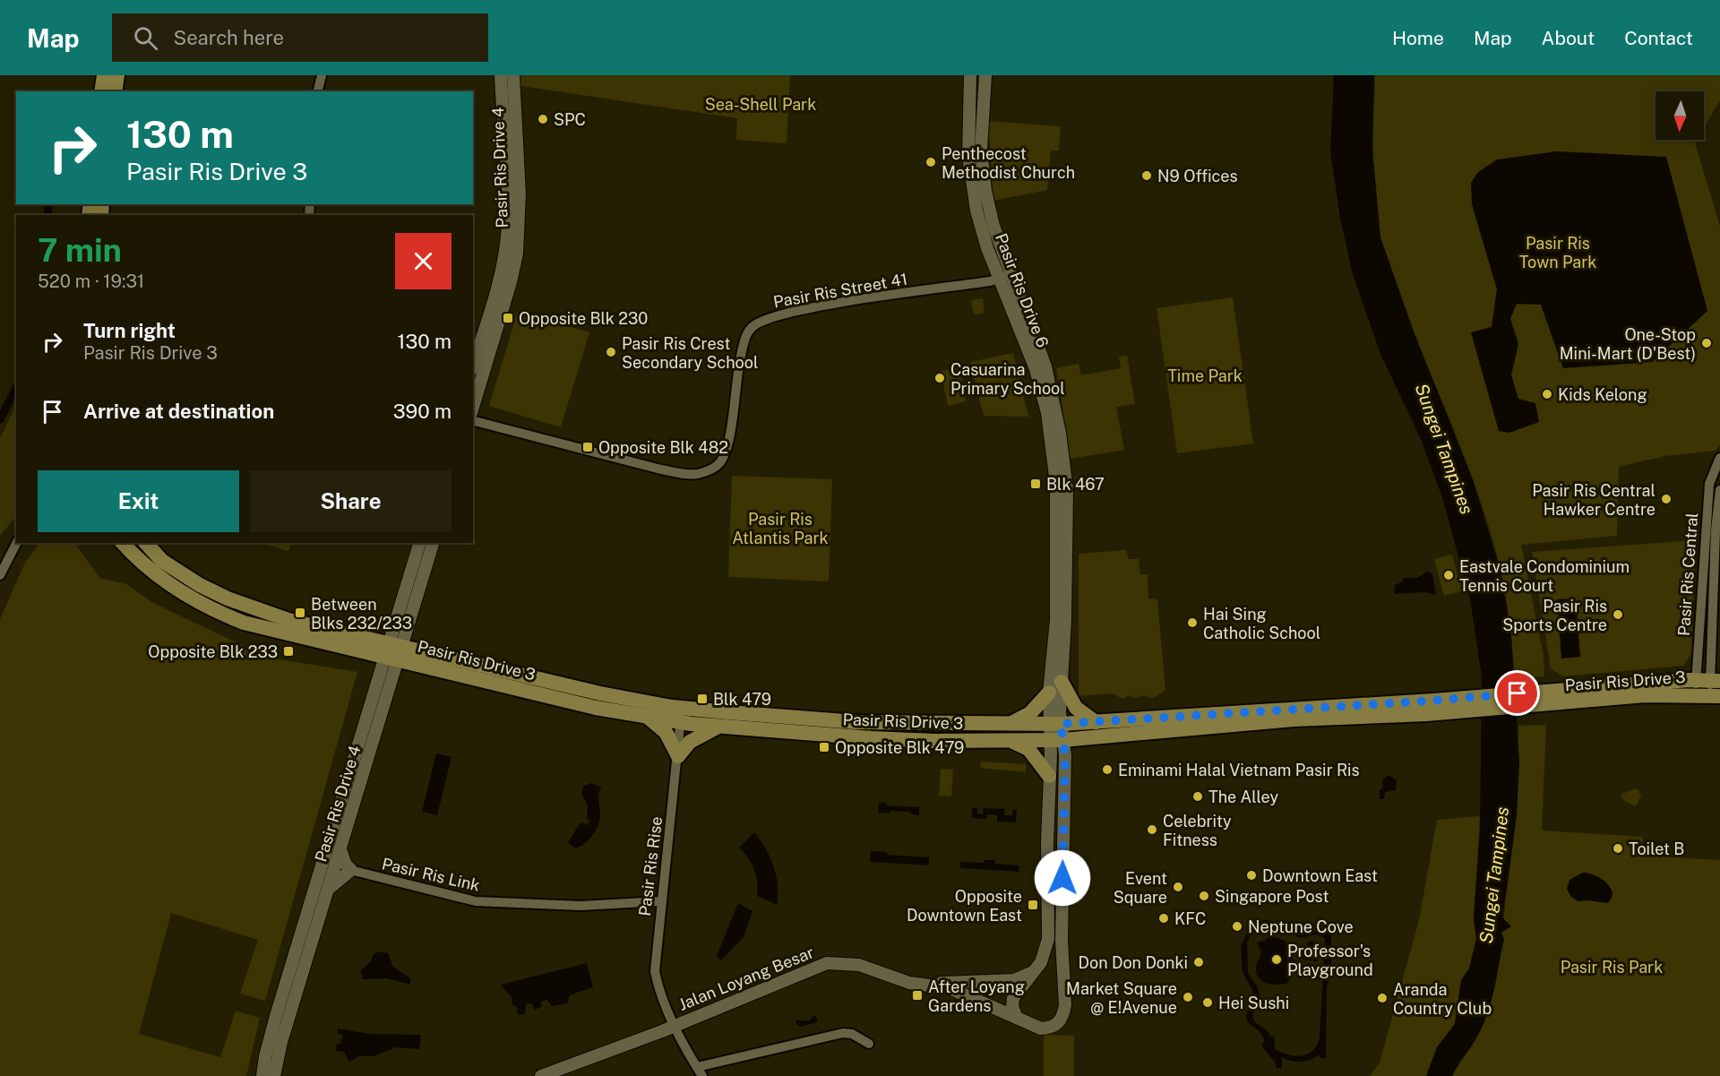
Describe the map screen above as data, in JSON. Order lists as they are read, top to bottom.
{
  "streets": {
    "main road": ["Pasir Ris Drive 3"],
    "street": [
      "Pasir Ris Drive 4",
      "Pasir Ris Street 41",
      "Pasir Ris Drive 6",
      "Pasir Ris Central",
      "Pasir Ris Rise",
      "Pasir Ris Link",
      "Jalan Loyang Besar"
    ]
  },
  "crossings": [
    ["Pasir Ris Drive 4", "Pasir Ris Drive 3"],
    ["Pasir Ris Drive 4", "Pasir Ris Link"],
    ["Pasir Ris Street 41", "Pasir Ris Drive 6"],
    ["Pasir Ris Drive 6", "Pasir Ris Drive 3"],
    ["Pasir Ris Central", "Pasir Ris Drive 3"],
    ["Pasir Ris Drive 3", "Pasir Ris Rise"],
    ["Pasir Ris Rise", "Pasir Ris Link"],
    ["Pasir Ris Rise", "Jalan Loyang Besar"]
  ],
  "water": ["Sungei Tampines"],
  "parks": [
    "Sea-Shell Park",
    "Pasir Ris Town Park",
    "Time Park",
    "Pasir Ris Atlantis Park",
    "Pasir Ris Park"
  ],
  "places": {
    "other": [
      "SPC",
      "Penthecost Methodist Church",
      "N9 Offices",
      "One-Stop Mini-Mart (D'Best)",
      "Pasir Ris Crest Secondary School",
      "Casuarina Primary School",
      "Kids Kelong",
      "Pasir Ris Central Hawker Centre",
      "Eastvale Condominium Tennis Court",
      "Pasir Ris Sports Centre",
      "Hai Sing Catholic School",
      "Eminami Halal Vietnam Pasir Ris",
      "The Alley",
      "Celebrity Fitness",
      "Toilet B",
      "Downtown East",
      "Event Square",
      "Singapore Post",
      "KFC",
      "Neptune Cove",
      "Professor's Playground",
      "Don Don Donki",
      "Market Square @ E!Avenue",
      "Aranda Country Club",
      "Hei Sushi"
    ],
    "transit": [
      "Opposite Blk 230",
      "Opposite Blk 482",
      "Blk 467",
      "Between Blks 232/233",
      "Opposite Blk 233",
      "Blk 479",
      "Opposite Blk 479",
      "Opposite Downtown East",
      "After Loyang Gardens"
    ]
  },
  "north": "bottom",
  "page": {
    "header": "Map",
    "search": "Search here",
    "nav": [
      "Home",
      "Map",
      "About",
      "Contact"
    ],
    "turn": ["130 m", "Pasir Ris Drive 3"],
    "heading": ["7 min", "520 m · 19:31"],
    "list": [
      {
        "name": "Turn right",
        "note": "Pasir Ris Drive 3",
        "value": "130 m"
      },
      {
        "name": "Arrive at destination",
        "value": "390 m"
      }
    ],
    "buttons": ["Exit", "Share"]
  }
}
